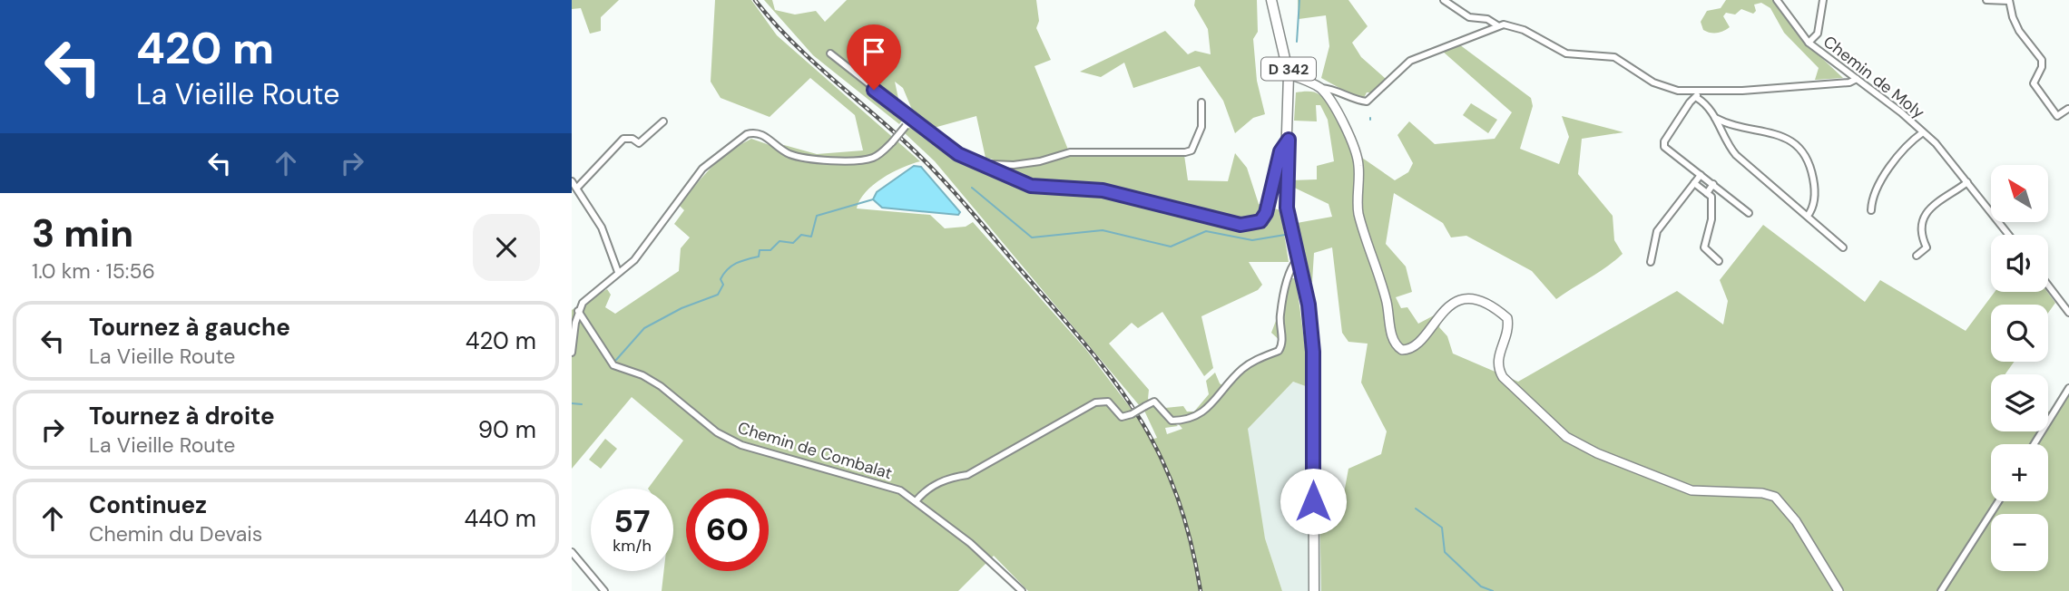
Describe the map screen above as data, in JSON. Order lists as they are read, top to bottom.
{
  "streets": {
    "main road": ["D 342"],
    "street": ["Chemin de Moly", "Chemin de Combalat"]
  },
  "north": "top left",
  "page": {
    "turn": ["420 m", "La Vieille Route"],
    "map_buttons": ["+", "−"],
    "heading": ["3 min", "1.0 km · 15:56"],
    "list": [
      {
        "name": "Tournez à gauche",
        "note": "La Vieille Route",
        "value": "420 m"
      },
      {
        "name": "Tournez à droite",
        "note": "La Vieille Route",
        "value": "90 m"
      },
      {
        "name": "Continuez",
        "note": "Chemin du Devais",
        "value": "440 m"
      }
    ],
    "speed": "57 km/h",
    "limit": "60"
  }
}
